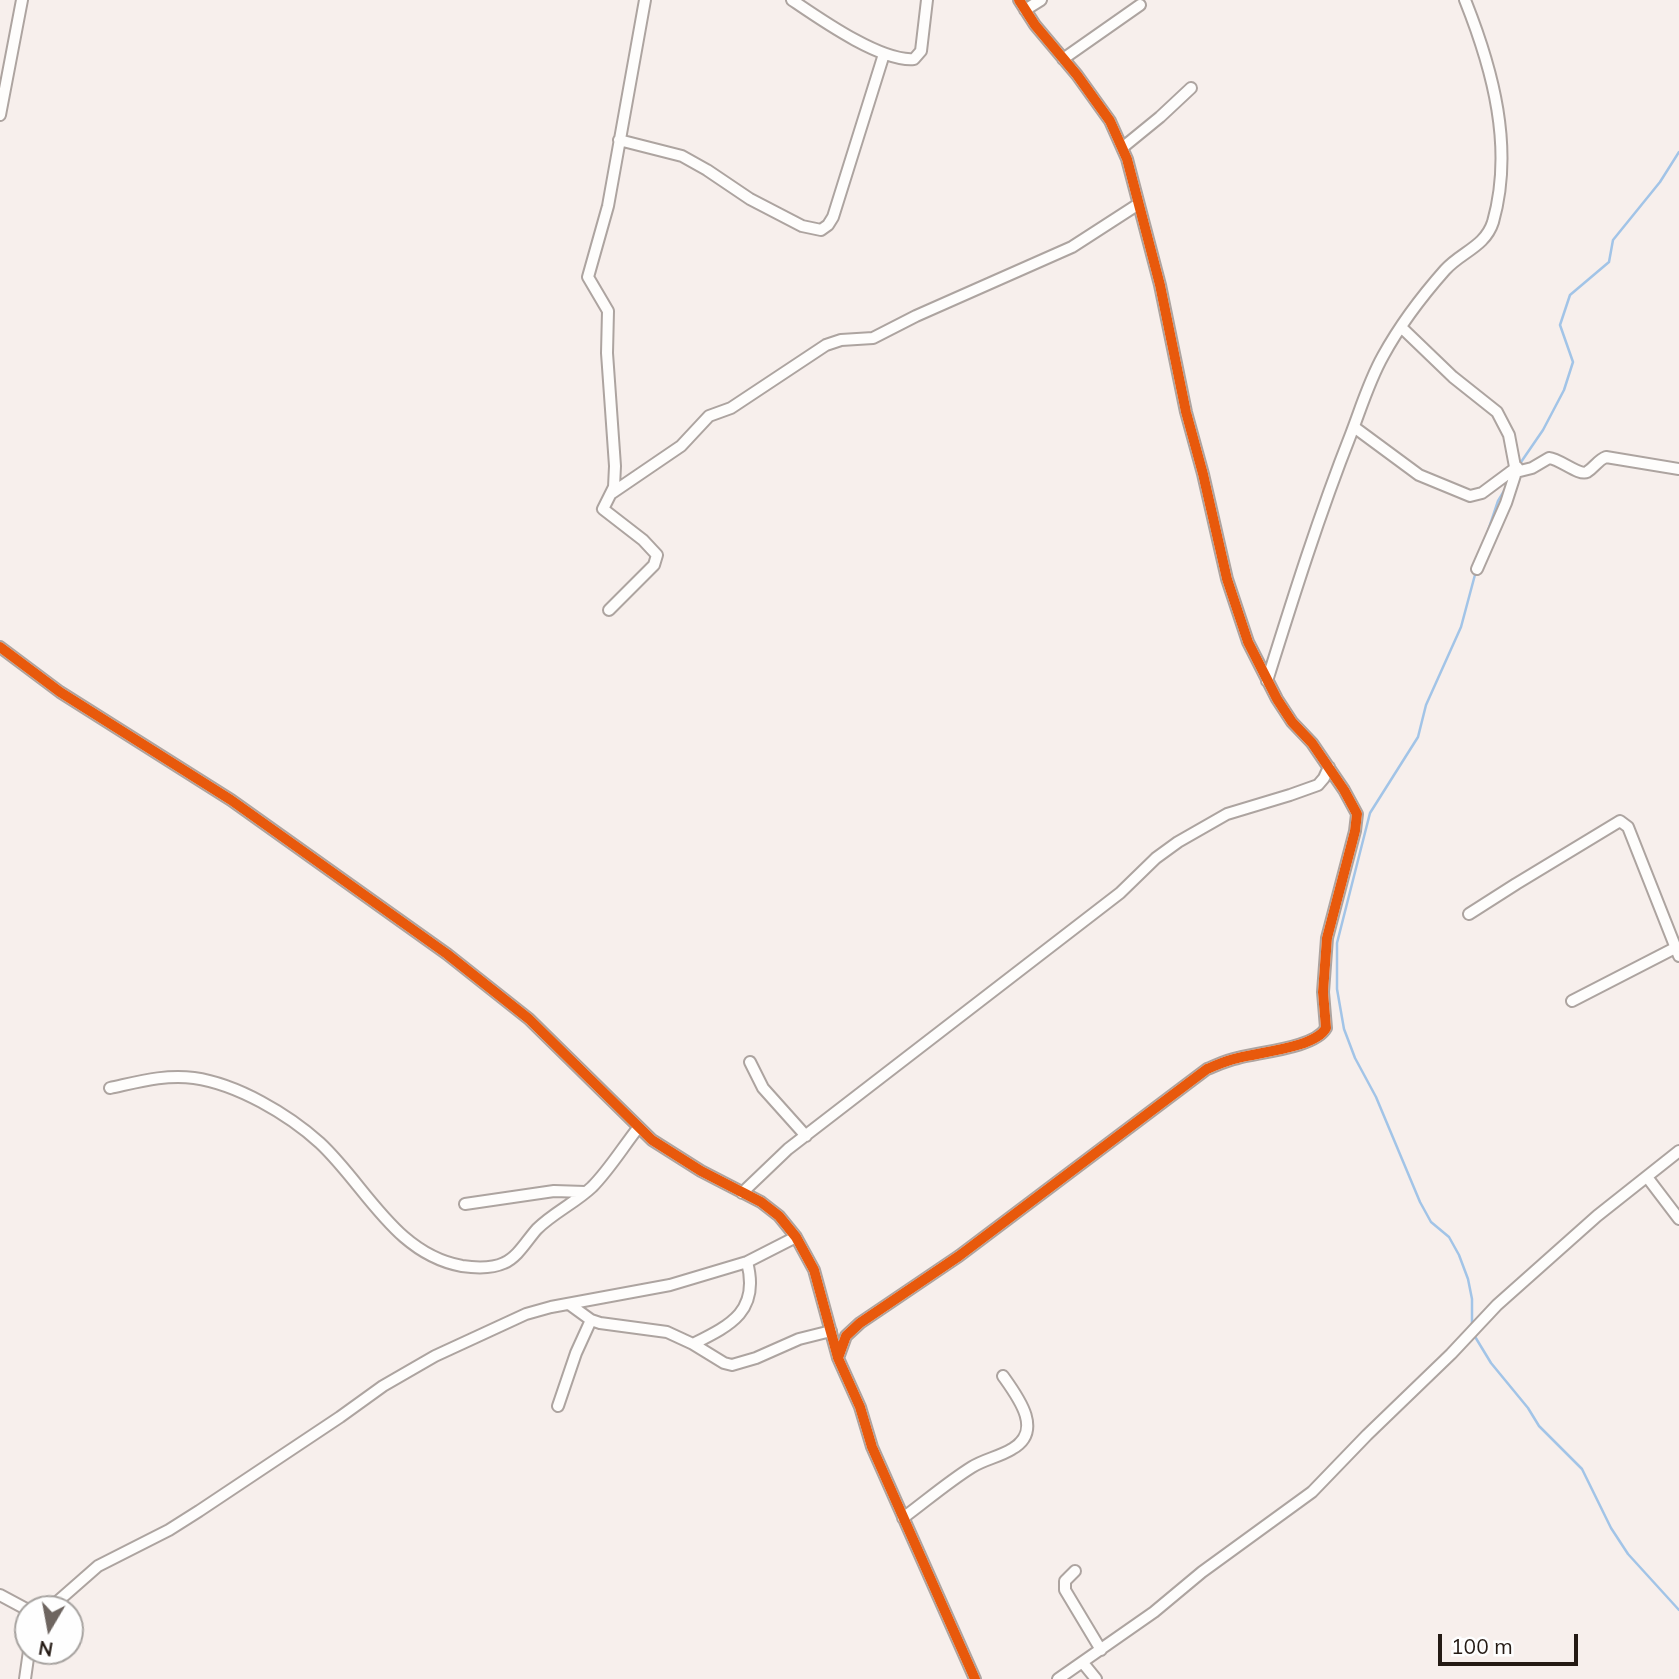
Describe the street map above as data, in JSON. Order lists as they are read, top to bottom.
{
  "scale_bar": "100 m",
  "north": "bottom"
}
